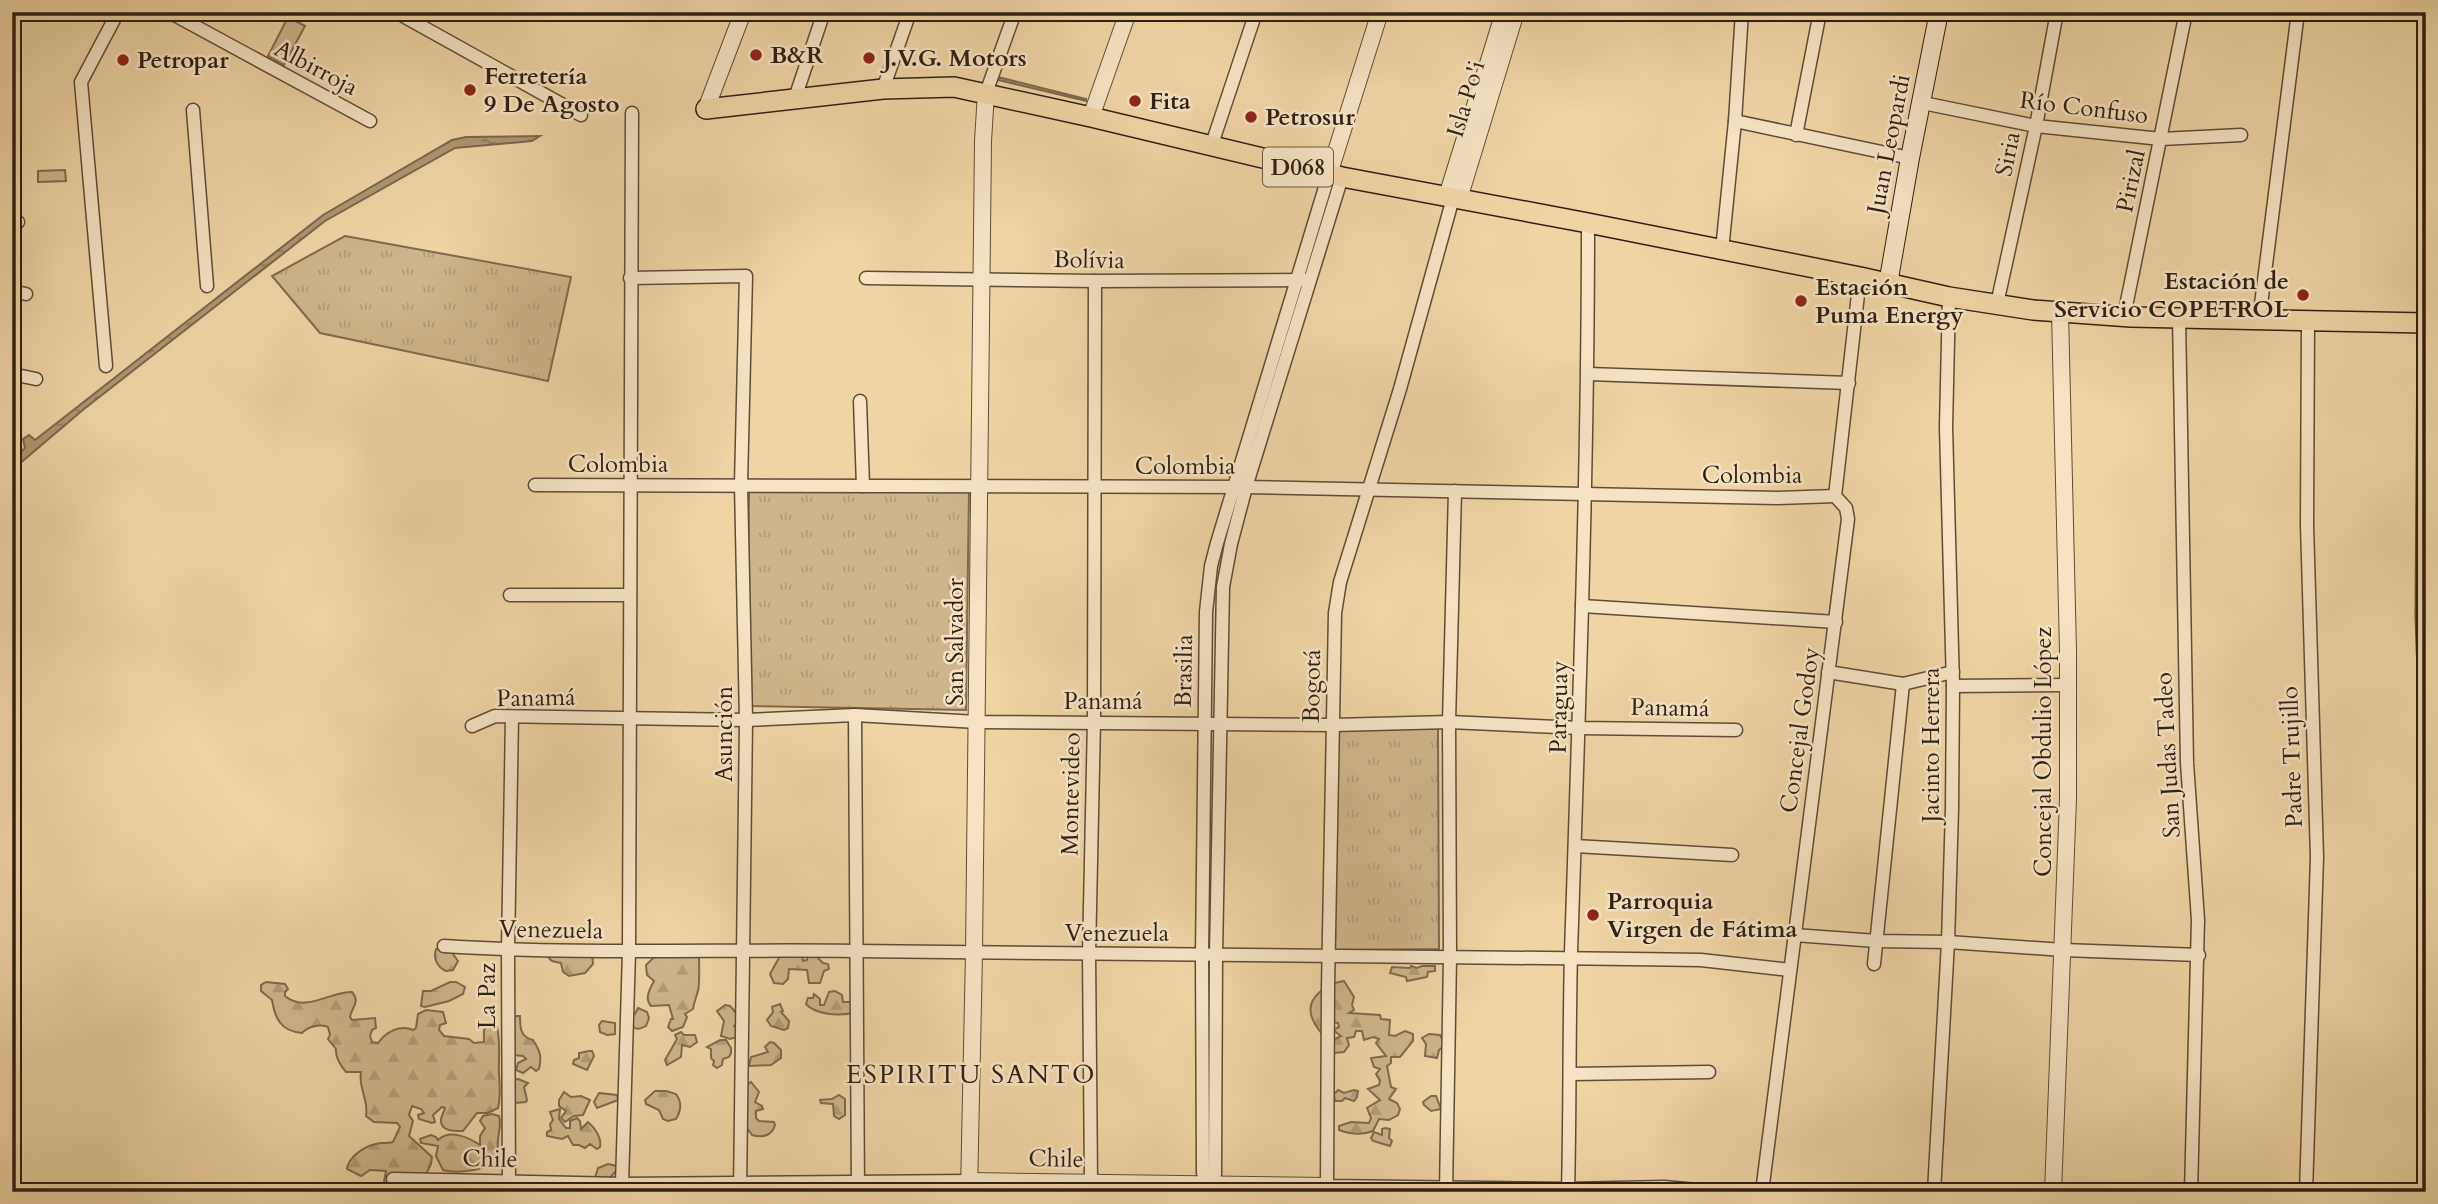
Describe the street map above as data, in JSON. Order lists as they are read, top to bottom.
{
  "streets": {
    "main road": ["Juan Leopardi", "D068"],
    "street": [
      "Albirroja",
      "Isla Po'i",
      "Río Confuso",
      "Siria",
      "Pirizal",
      "Bolívia",
      "Colombia",
      "San Salvador",
      "Brasilia",
      "Bogotá",
      "Panamá",
      "Paraguay",
      "Concejal Godoy",
      "Asunción",
      "Jacinto Herrera",
      "Concejal Obdulio López",
      "San Judas Tadeo",
      "Padre Trujillo",
      "Montevideo",
      "Venezuela",
      "La Paz",
      "Chile"
    ]
  },
  "crossings": [
    ["Isla Po'i", "D068"],
    ["Isla Po'i", "Bogotá"],
    ["Río Confuso", "Juan Leopardi"],
    ["Río Confuso", "Siria"],
    ["Río Confuso", "Pirizal"],
    ["Juan Leopardi", "D068"],
    ["Siria", "D068"],
    ["D068", "Pirizal"],
    ["D068", "San Salvador"],
    ["D068", "Brasilia"],
    ["D068", "Bogotá"],
    ["D068", "Paraguay"],
    ["D068", "Concejal Godoy"],
    ["D068", "Jacinto Herrera"],
    ["D068", "Concejal Obdulio López"],
    ["D068", "San Judas Tadeo"],
    ["D068", "Padre Trujillo"],
    ["Bolívia", "San Salvador"],
    ["Bolívia", "Brasilia"],
    ["Bolívia", "Montevideo"],
    ["Colombia", "San Salvador"],
    ["Colombia", "Brasilia"],
    ["Colombia", "Bogotá"],
    ["Colombia", "Paraguay"],
    ["Colombia", "Concejal Godoy"],
    ["Colombia", "Asunción"],
    ["Colombia", "Montevideo"],
    ["San Salvador", "Panamá"],
    ["San Salvador", "Venezuela"],
    ["San Salvador", "Chile"],
    ["Brasilia", "Panamá"],
    ["Brasilia", "Venezuela"],
    ["Brasilia", "Chile"],
    ["Bogotá", "Panamá"],
    ["Bogotá", "Venezuela"],
    ["Bogotá", "Chile"],
    ["Panamá", "Paraguay"],
    ["Panamá", "Asunción"],
    ["Panamá", "Montevideo"],
    ["Panamá", "La Paz"],
    ["Paraguay", "Venezuela"],
    ["Paraguay", "Chile"],
    ["Concejal Godoy", "Venezuela"],
    ["Asunción", "Venezuela"],
    ["Asunción", "Chile"],
    ["Montevideo", "Venezuela"],
    ["Montevideo", "Chile"],
    ["Venezuela", "La Paz"],
    ["La Paz", "Chile"]
  ],
  "districts": ["ESPIRITU SANTO"],
  "places": [
    "B&R",
    "J.V.G. Motors",
    "Petropar",
    "Ferretería 9 De Agosto",
    "Fita",
    "Petrosur",
    "Estación de Servicio COPETROL",
    "Estación Puma Energy",
    "Parroquia Virgen de Fátima"
  ]
}
